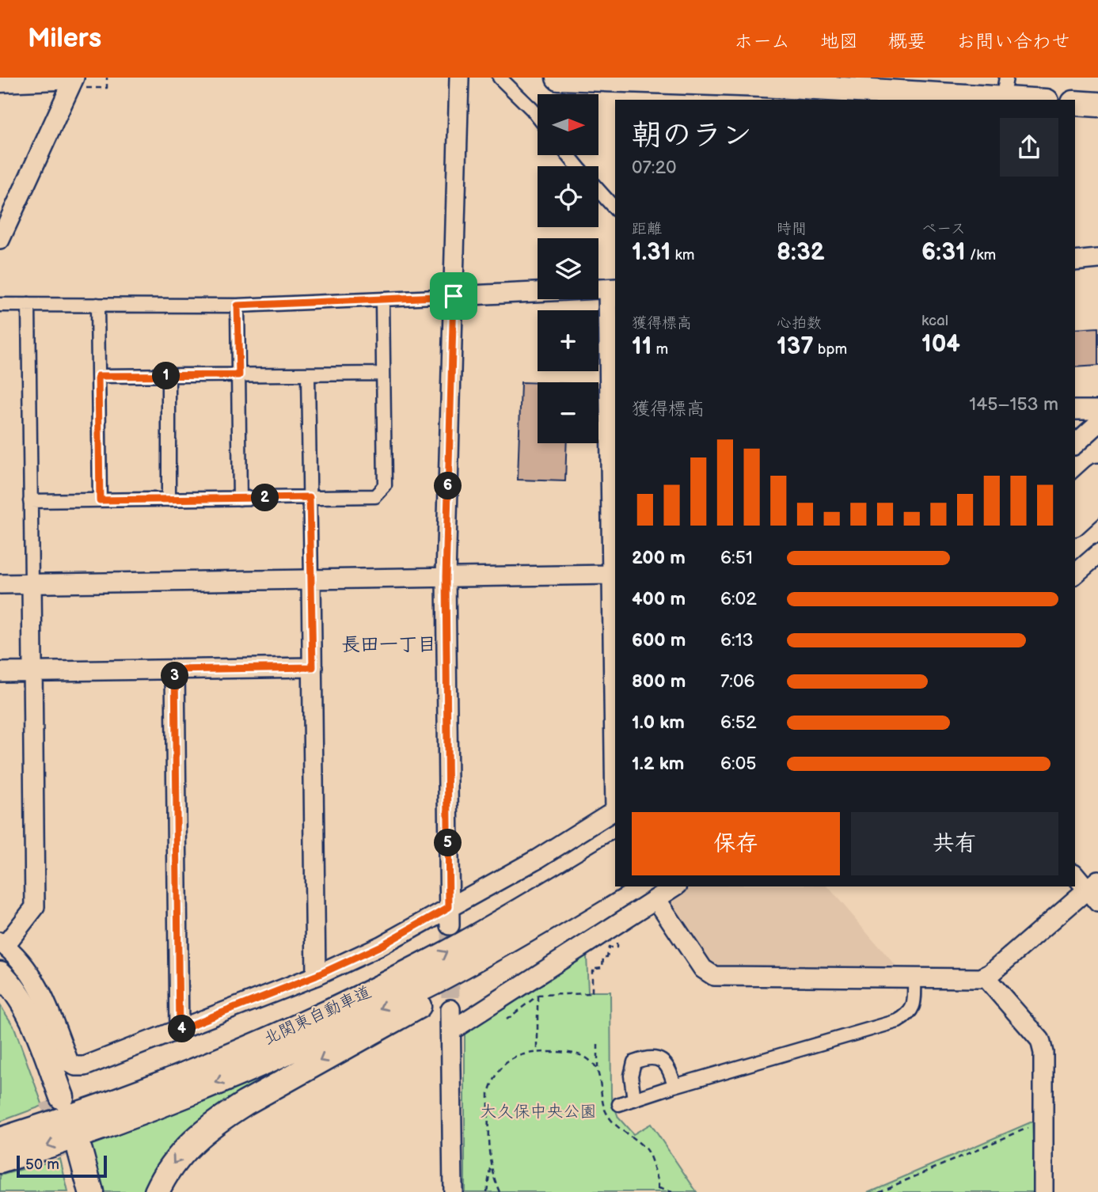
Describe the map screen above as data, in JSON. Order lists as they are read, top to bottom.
{
  "streets": {
    "highway": ["北関東自動車道"]
  },
  "districts": ["長田一丁目"],
  "parks": ["大久保中央公園"],
  "scale_bar": "50 m",
  "north": "right",
  "page": {
    "header": "Milers",
    "nav": [
      "ホーム",
      "地図",
      "概要",
      "お問い合わせ"
    ],
    "map_buttons": ["+", "−"],
    "heading": ["朝のラン", "07:20"],
    "stats": [
      ["距離", "1.31 km"],
      ["時間", "8:32"],
      ["ペース", "6:31 /km"],
      ["獲得標高", "11 m"],
      ["心拍数", "137 bpm"],
      ["kcal", "104"]
    ],
    "pins": [
      "1",
      "6",
      "2",
      "3",
      "5",
      "4"
    ],
    "chart": ["獲得標高", "145–153 m"],
    "list": [
      {
        "name": "200 m",
        "note": "6:51"
      },
      {
        "name": "400 m",
        "note": "6:02"
      },
      {
        "name": "600 m",
        "note": "6:13"
      },
      {
        "name": "800 m",
        "note": "7:06"
      },
      {
        "name": "1.0 km",
        "note": "6:52"
      },
      {
        "name": "1.2 km",
        "note": "6:05"
      }
    ],
    "buttons": ["保存", "共有"],
    "scale": "50 m"
  }
}
